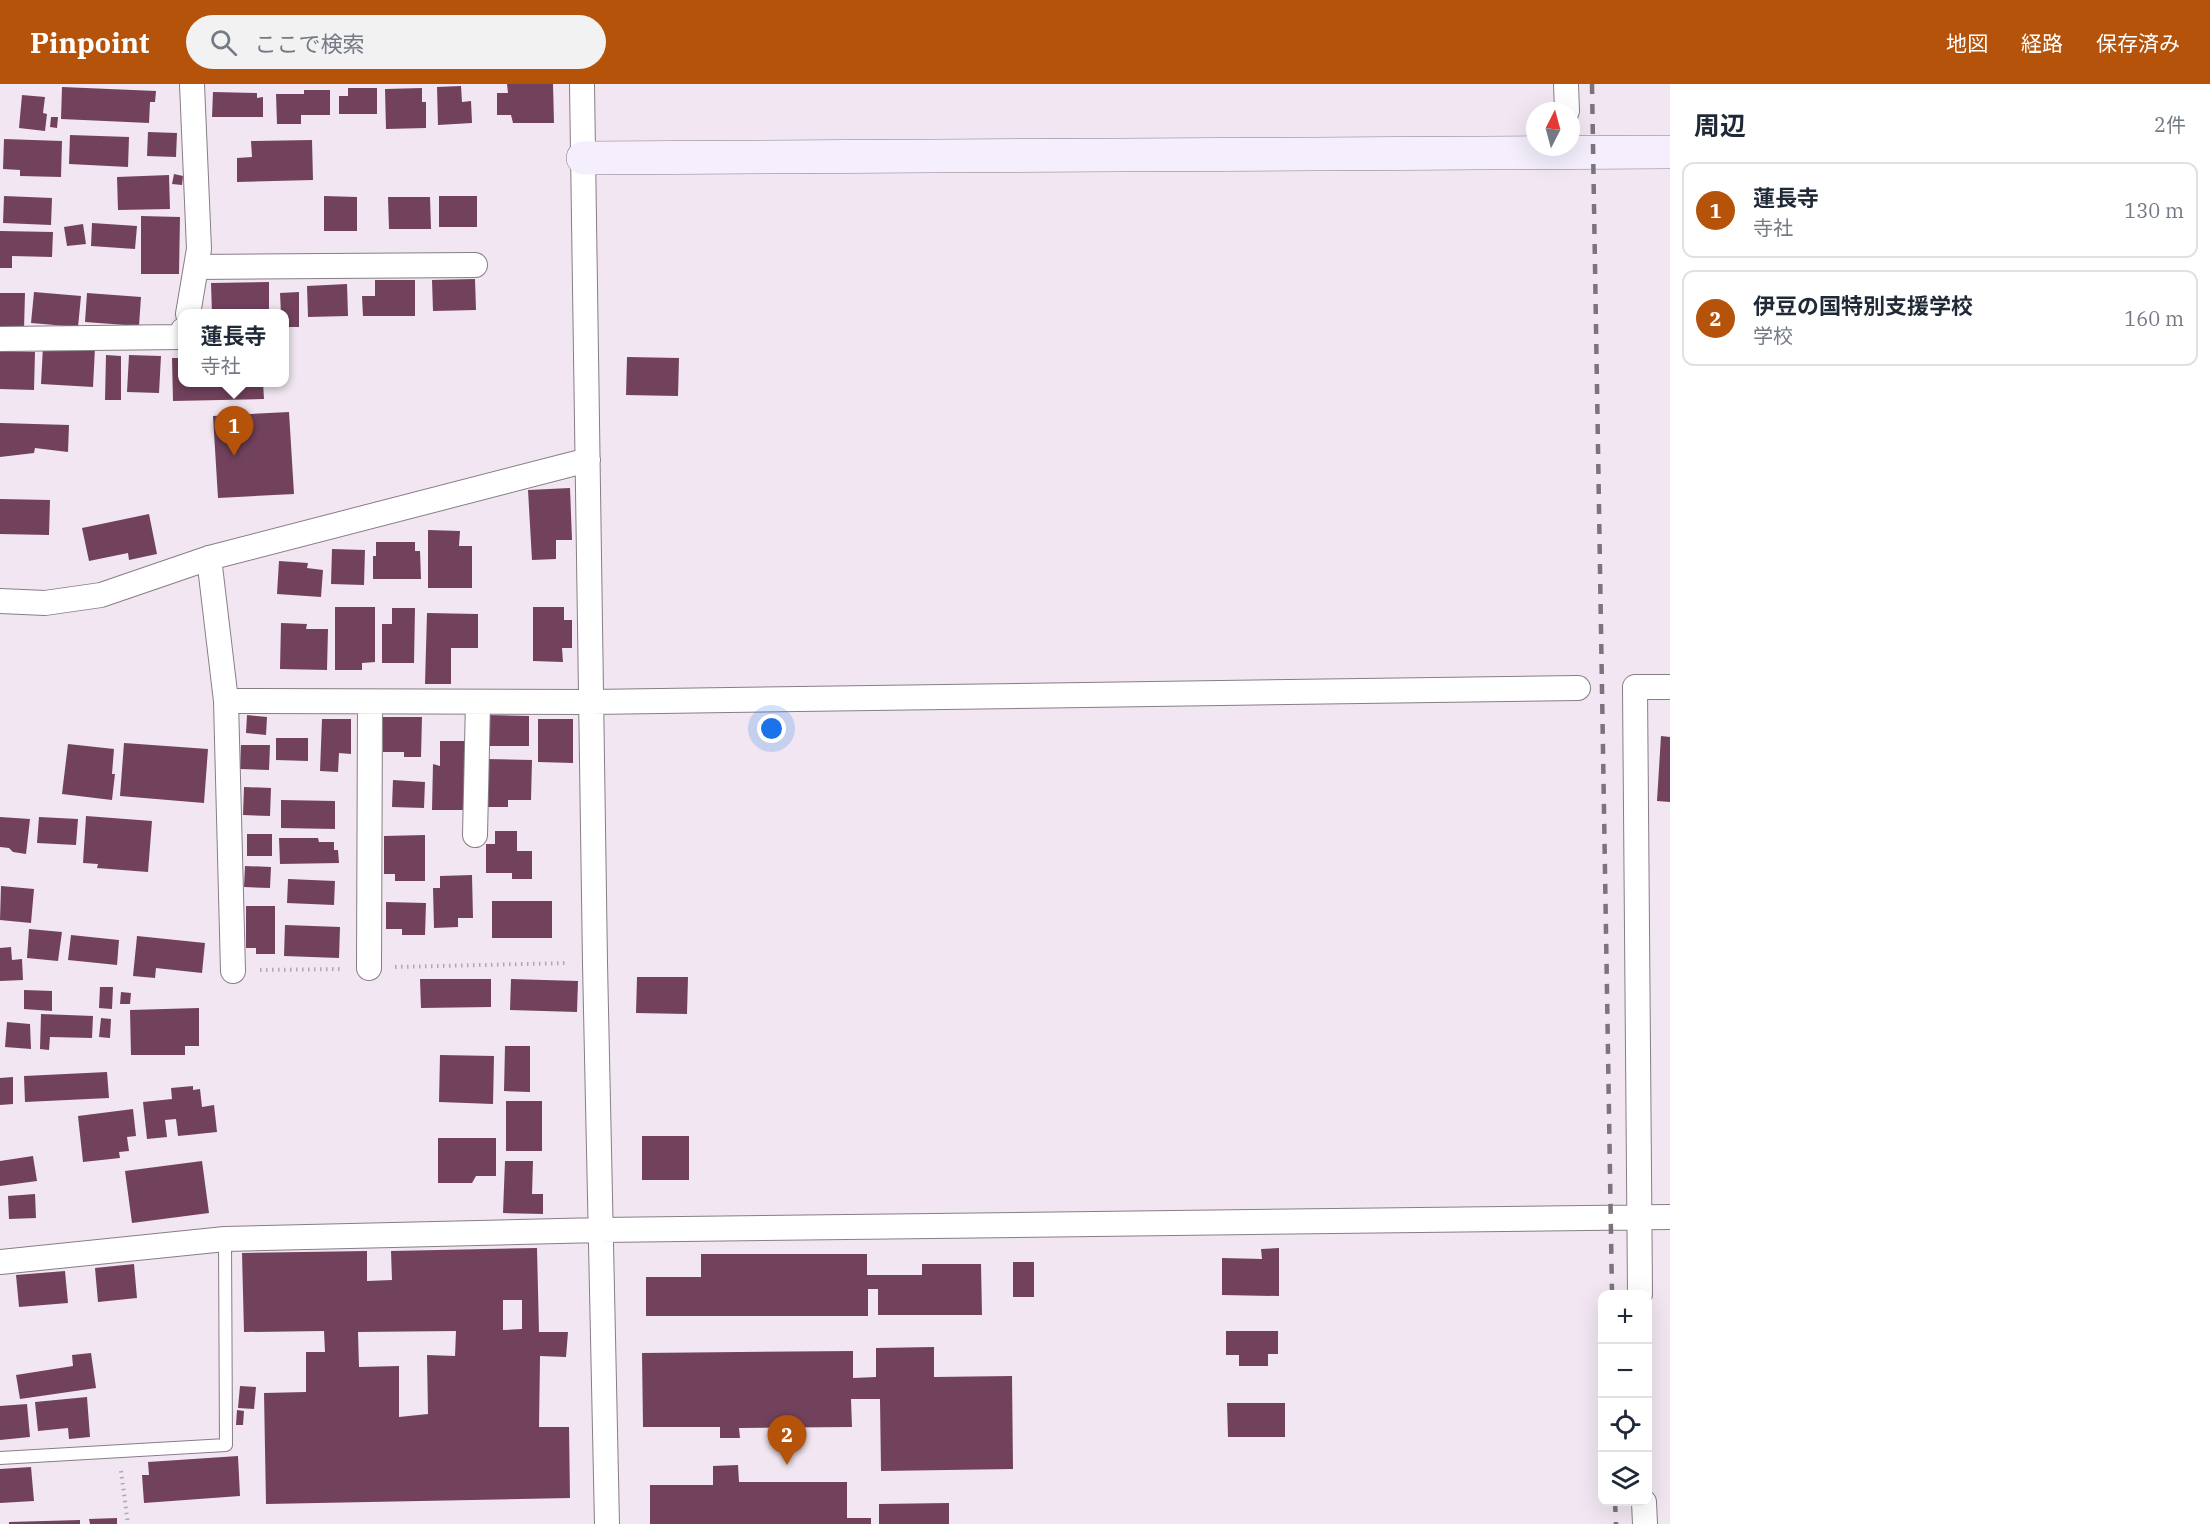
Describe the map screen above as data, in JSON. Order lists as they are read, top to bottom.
{
  "north": "top",
  "page": {
    "header": "Pinpoint",
    "search": "ここで検索",
    "nav": ["地図", "経路", "保存済み"],
    "heading": ["周辺", "2件"],
    "list": [
      {
        "mark": "1",
        "name": "蓮長寺",
        "note": "寺社",
        "value": "130 m"
      },
      {
        "mark": "2",
        "name": "伊豆の国特別支援学校",
        "note": "学校",
        "value": "160 m"
      }
    ],
    "popup": ["蓮長寺", "寺社"],
    "pins": ["1", "2"],
    "map_buttons": ["+", "−"]
  }
}
